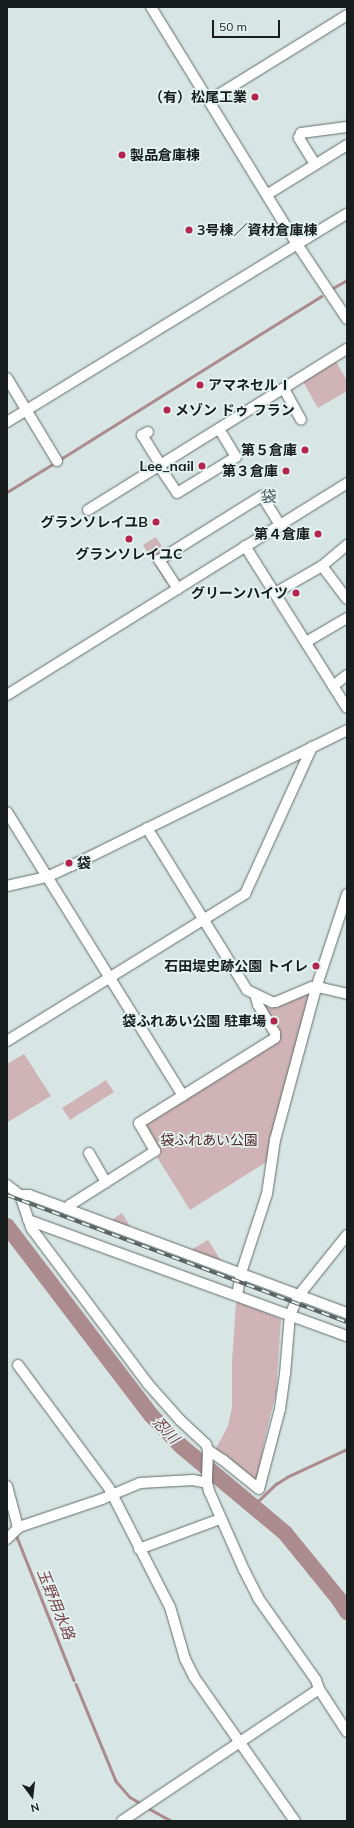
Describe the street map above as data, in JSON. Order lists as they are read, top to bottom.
{
  "districts": ["袋"],
  "water": ["忍川", "玉野用水路"],
  "parks": ["袋ふれあい公園"],
  "places": [
    "（有）松尾工業",
    "製品倉庫棟",
    "3号棟／資材倉庫棟",
    "アマネセルⅠ",
    "メゾン ドゥ フラン",
    "第５倉庫",
    "Lee_nail",
    "第３倉庫",
    "グランソレイユB",
    "第４倉庫",
    "グランソレイユC",
    "グリーンハイツ",
    "袋",
    "石田堤史跡公園 トイレ",
    "袋ふれあい公園 駐車場"
  ],
  "scale_bar": "50 m",
  "north": "bottom"
}
